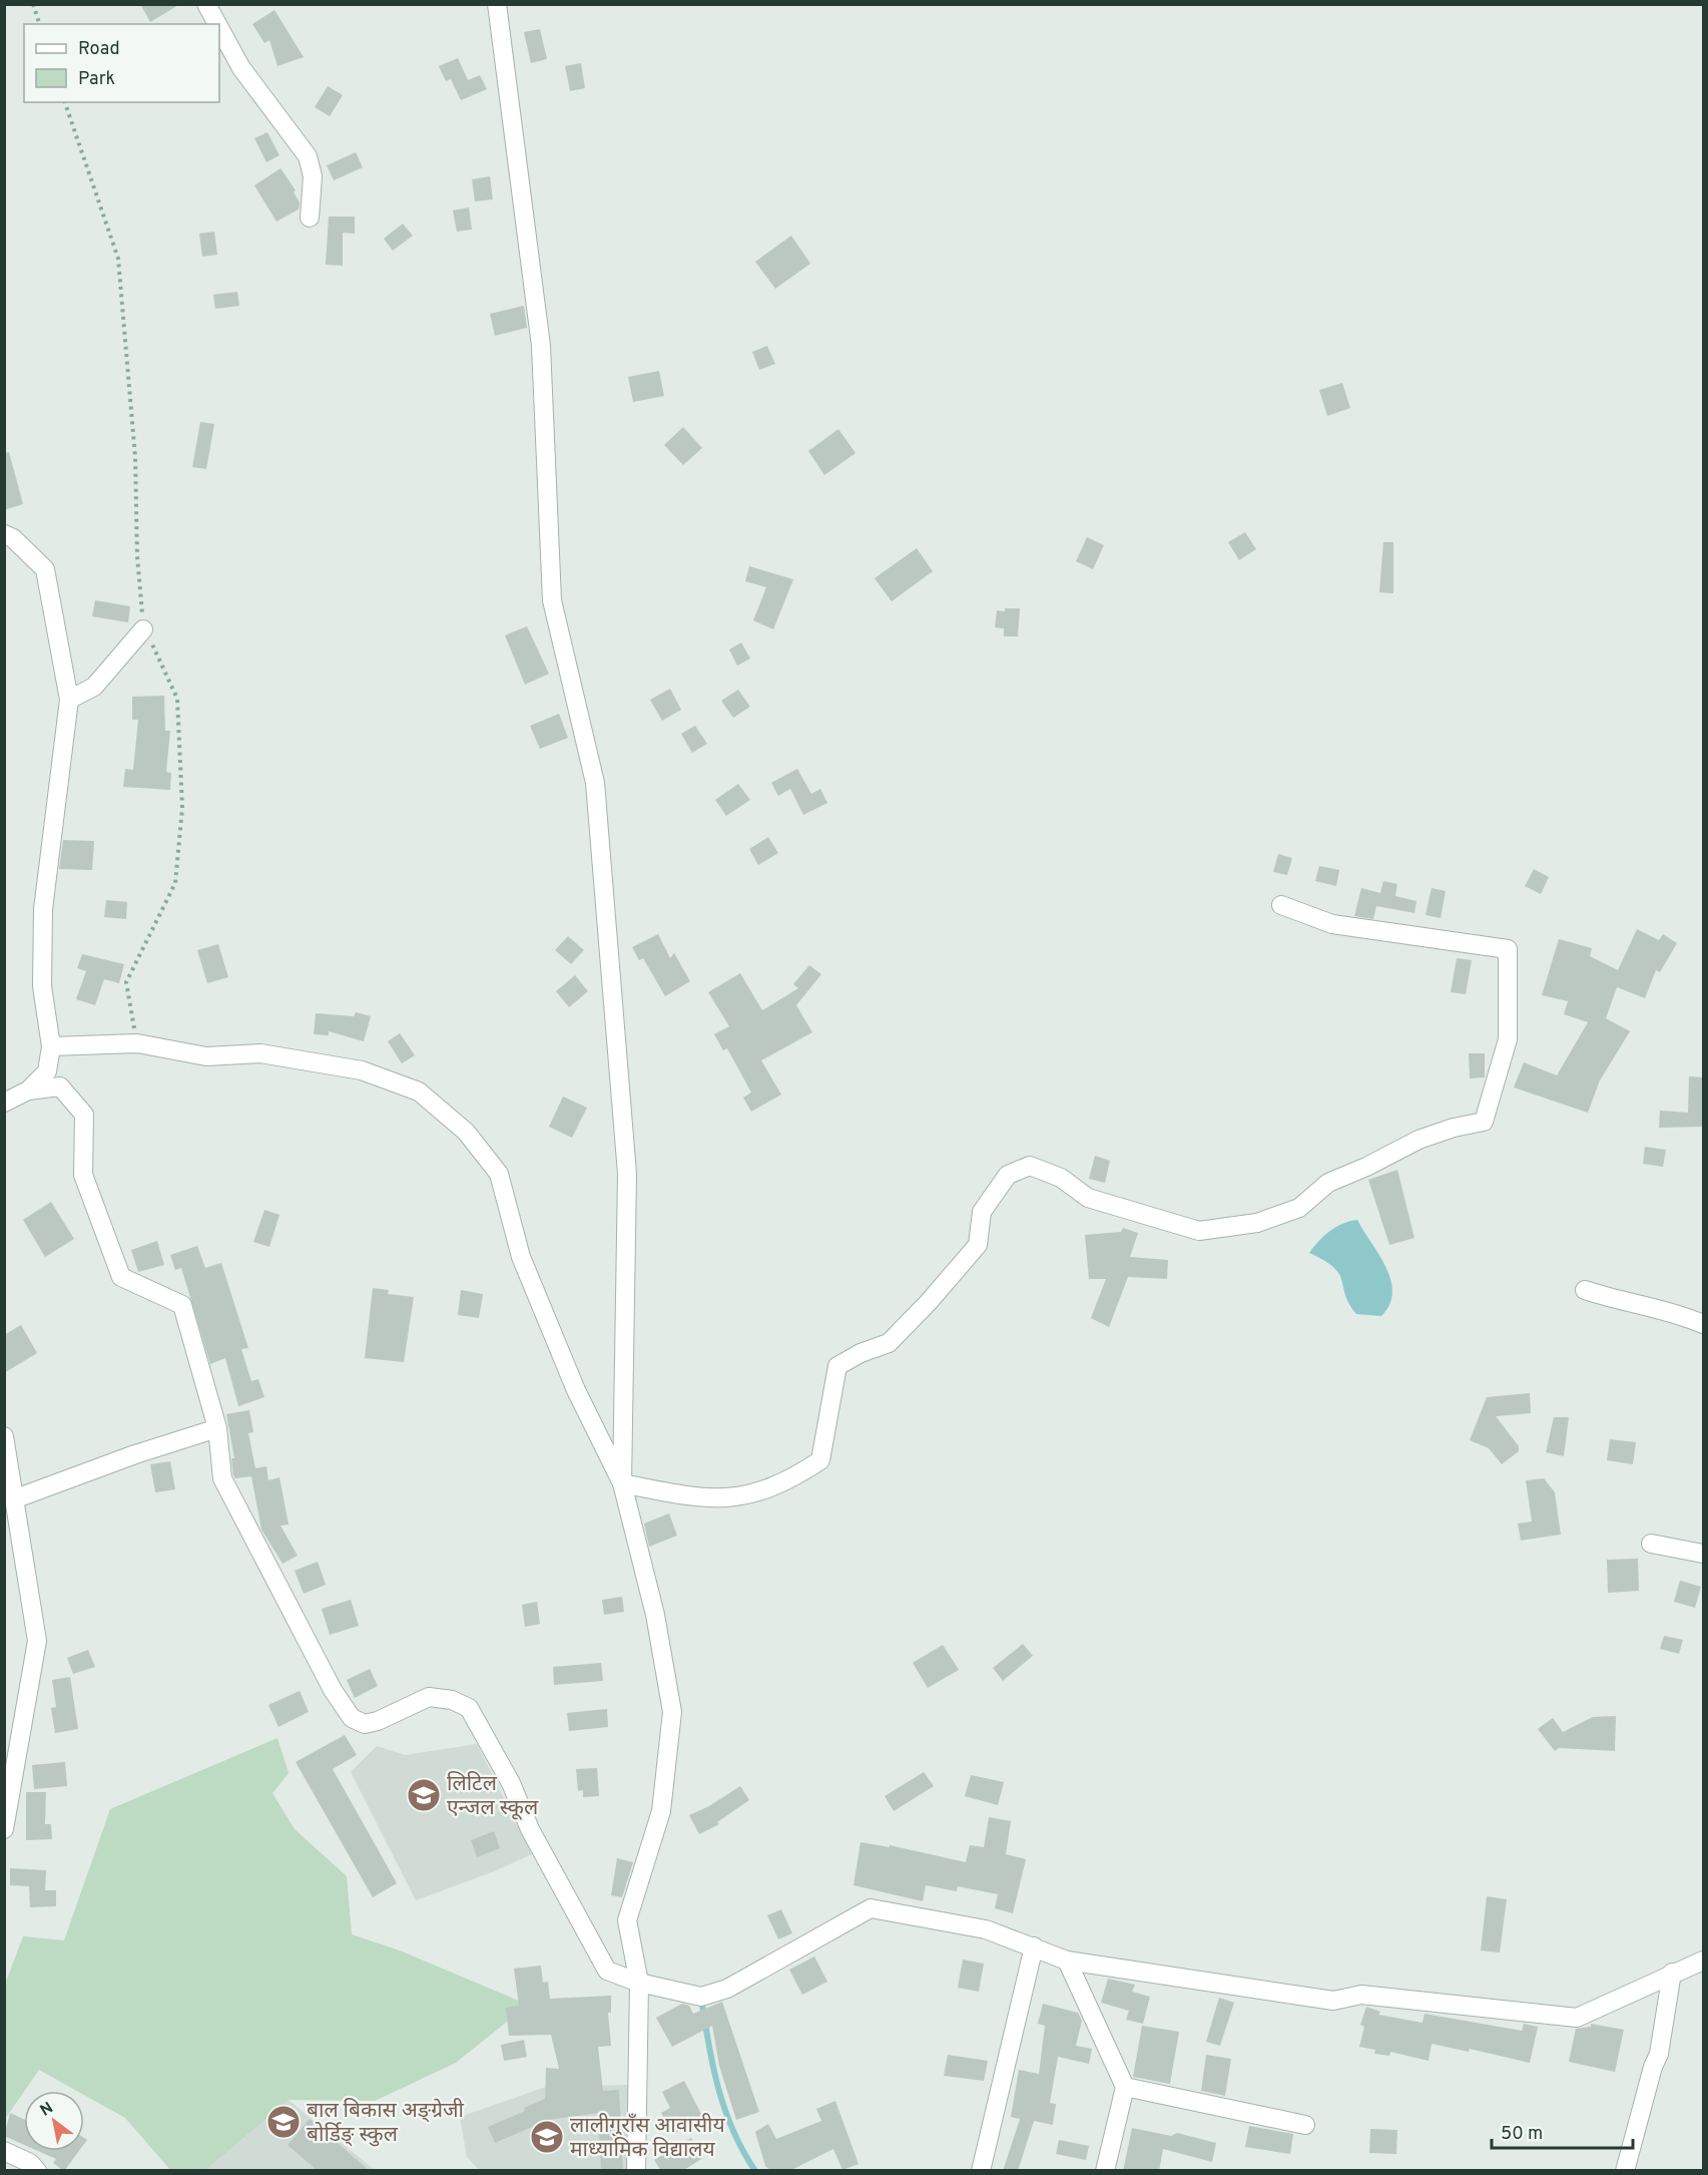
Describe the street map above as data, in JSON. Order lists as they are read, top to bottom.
{
  "places": {
    "school or university": ["लिटिल एन्जल स्कूल", "बाल बिकास अङ्ग्रेजी बोर्डिङ् स्कुल", "लालीगुराँस आवासीय माध्यामिक विद्यालय"]
  },
  "legend": ["Road", "Park"],
  "scale_bar": "50 m",
  "north": "top left"
}
